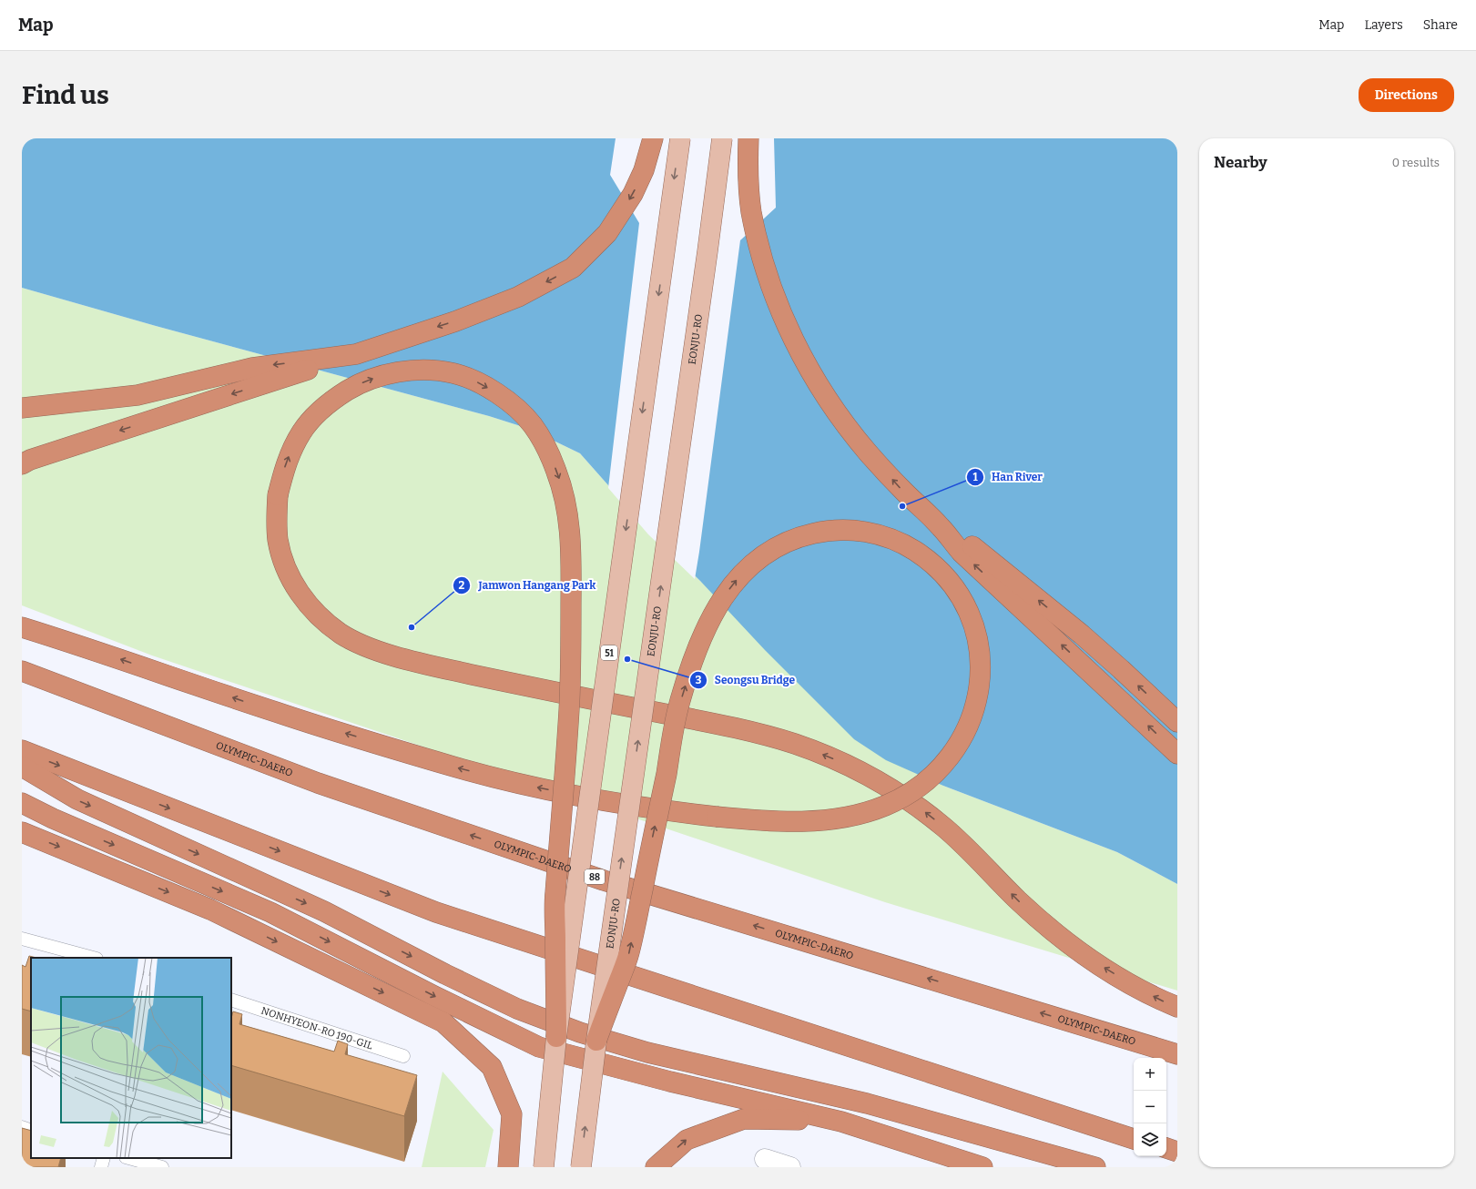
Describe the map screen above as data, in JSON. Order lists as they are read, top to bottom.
{
  "streets": {
    "highway": ["OLYMPIC-DAERO", "88"],
    "main road": ["EONJU-RO", "51"],
    "lane": ["NONHYEON-RO 190-GIL"]
  },
  "places": ["Han River", "Jamwon Hangang Park", "Seongsu Bridge"],
  "page": {
    "header": "Map",
    "nav": ["Map", "Layers", "Share"],
    "buttons": "Directions",
    "title": "Find us",
    "heading": ["Nearby", "0 results"],
    "map_buttons": ["+", "−"]
  }
}
